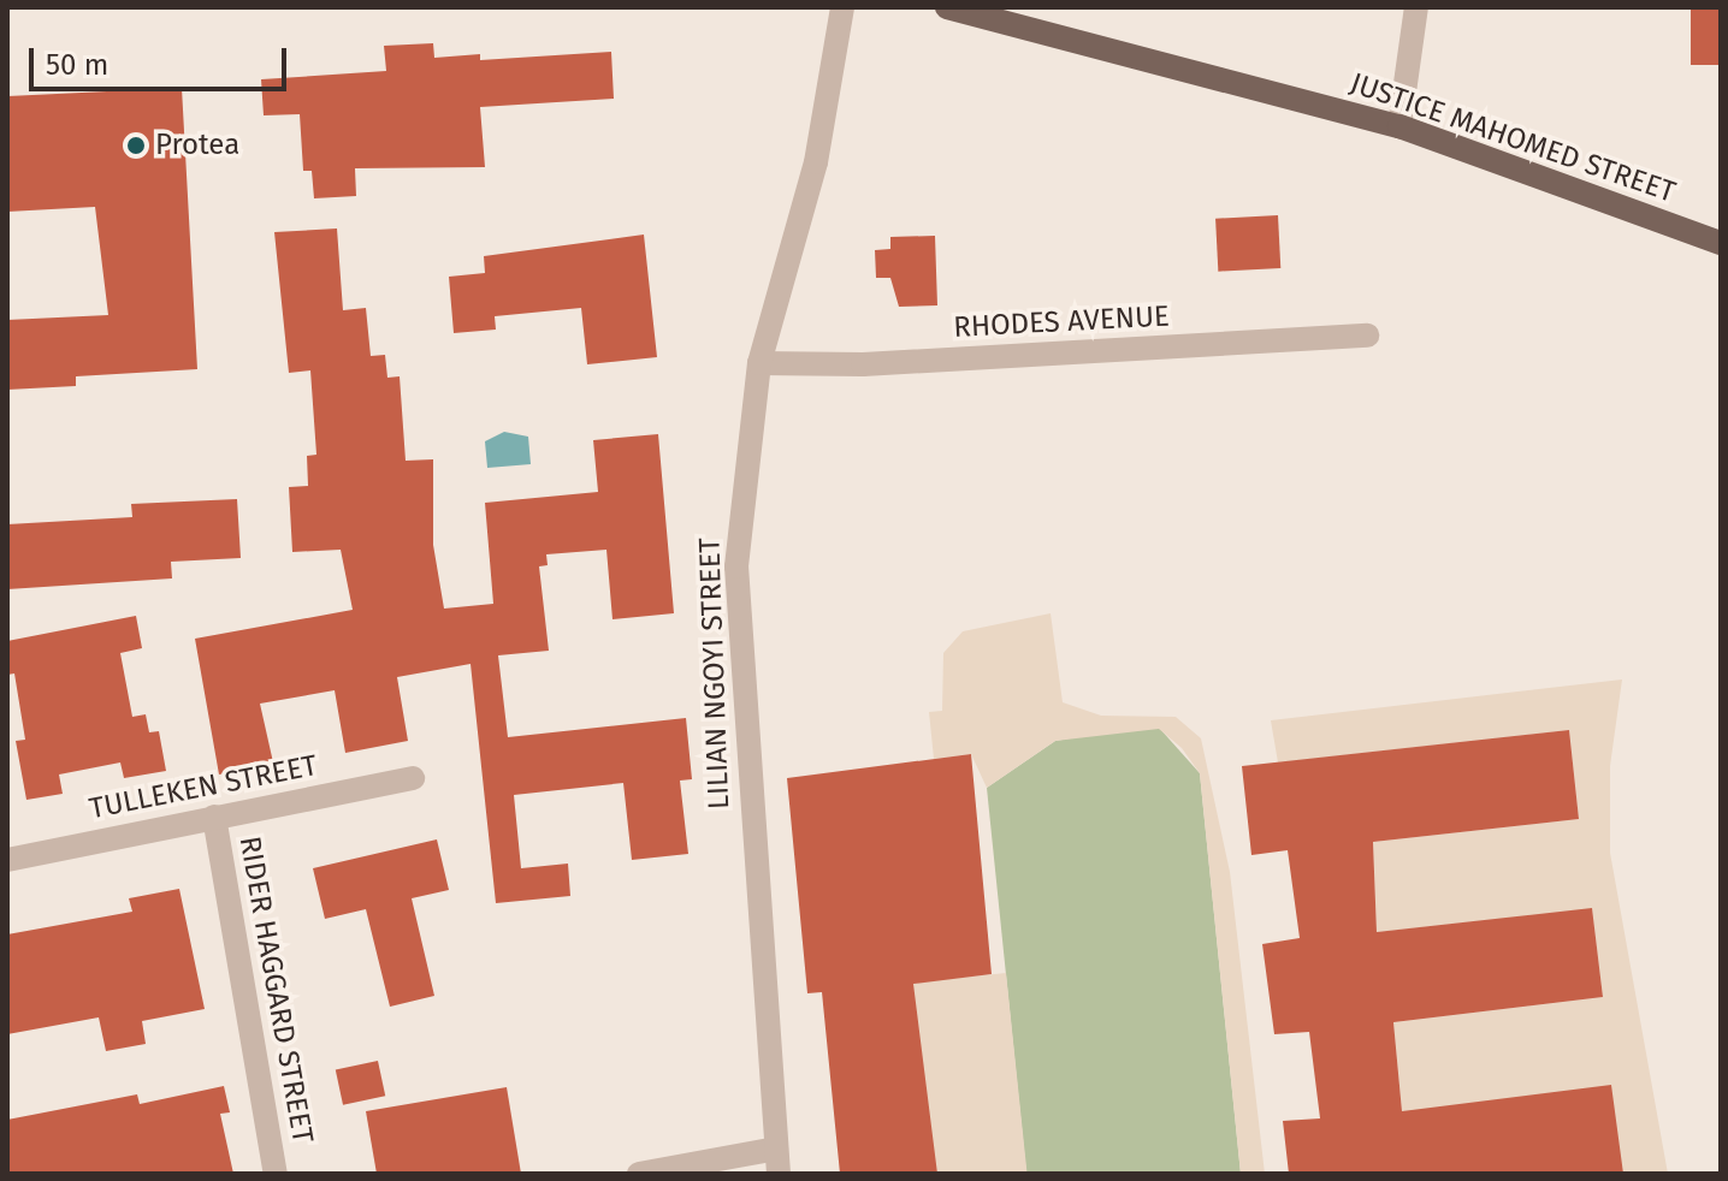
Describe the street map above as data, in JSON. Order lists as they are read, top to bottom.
{
  "streets": {
    "main road": ["JUSTICE MAHOMED STREET"],
    "street": [
      "RHODES AVENUE",
      "LILIAN NGOYI STREET",
      "TULLEKEN STREET",
      "RIDER HAGGARD STREET"
    ]
  },
  "crossings": [
    ["RHODES AVENUE", "LILIAN NGOYI STREET"],
    ["TULLEKEN STREET", "RIDER HAGGARD STREET"]
  ],
  "places": ["Protea"],
  "scale_bar": "50 m"
}
